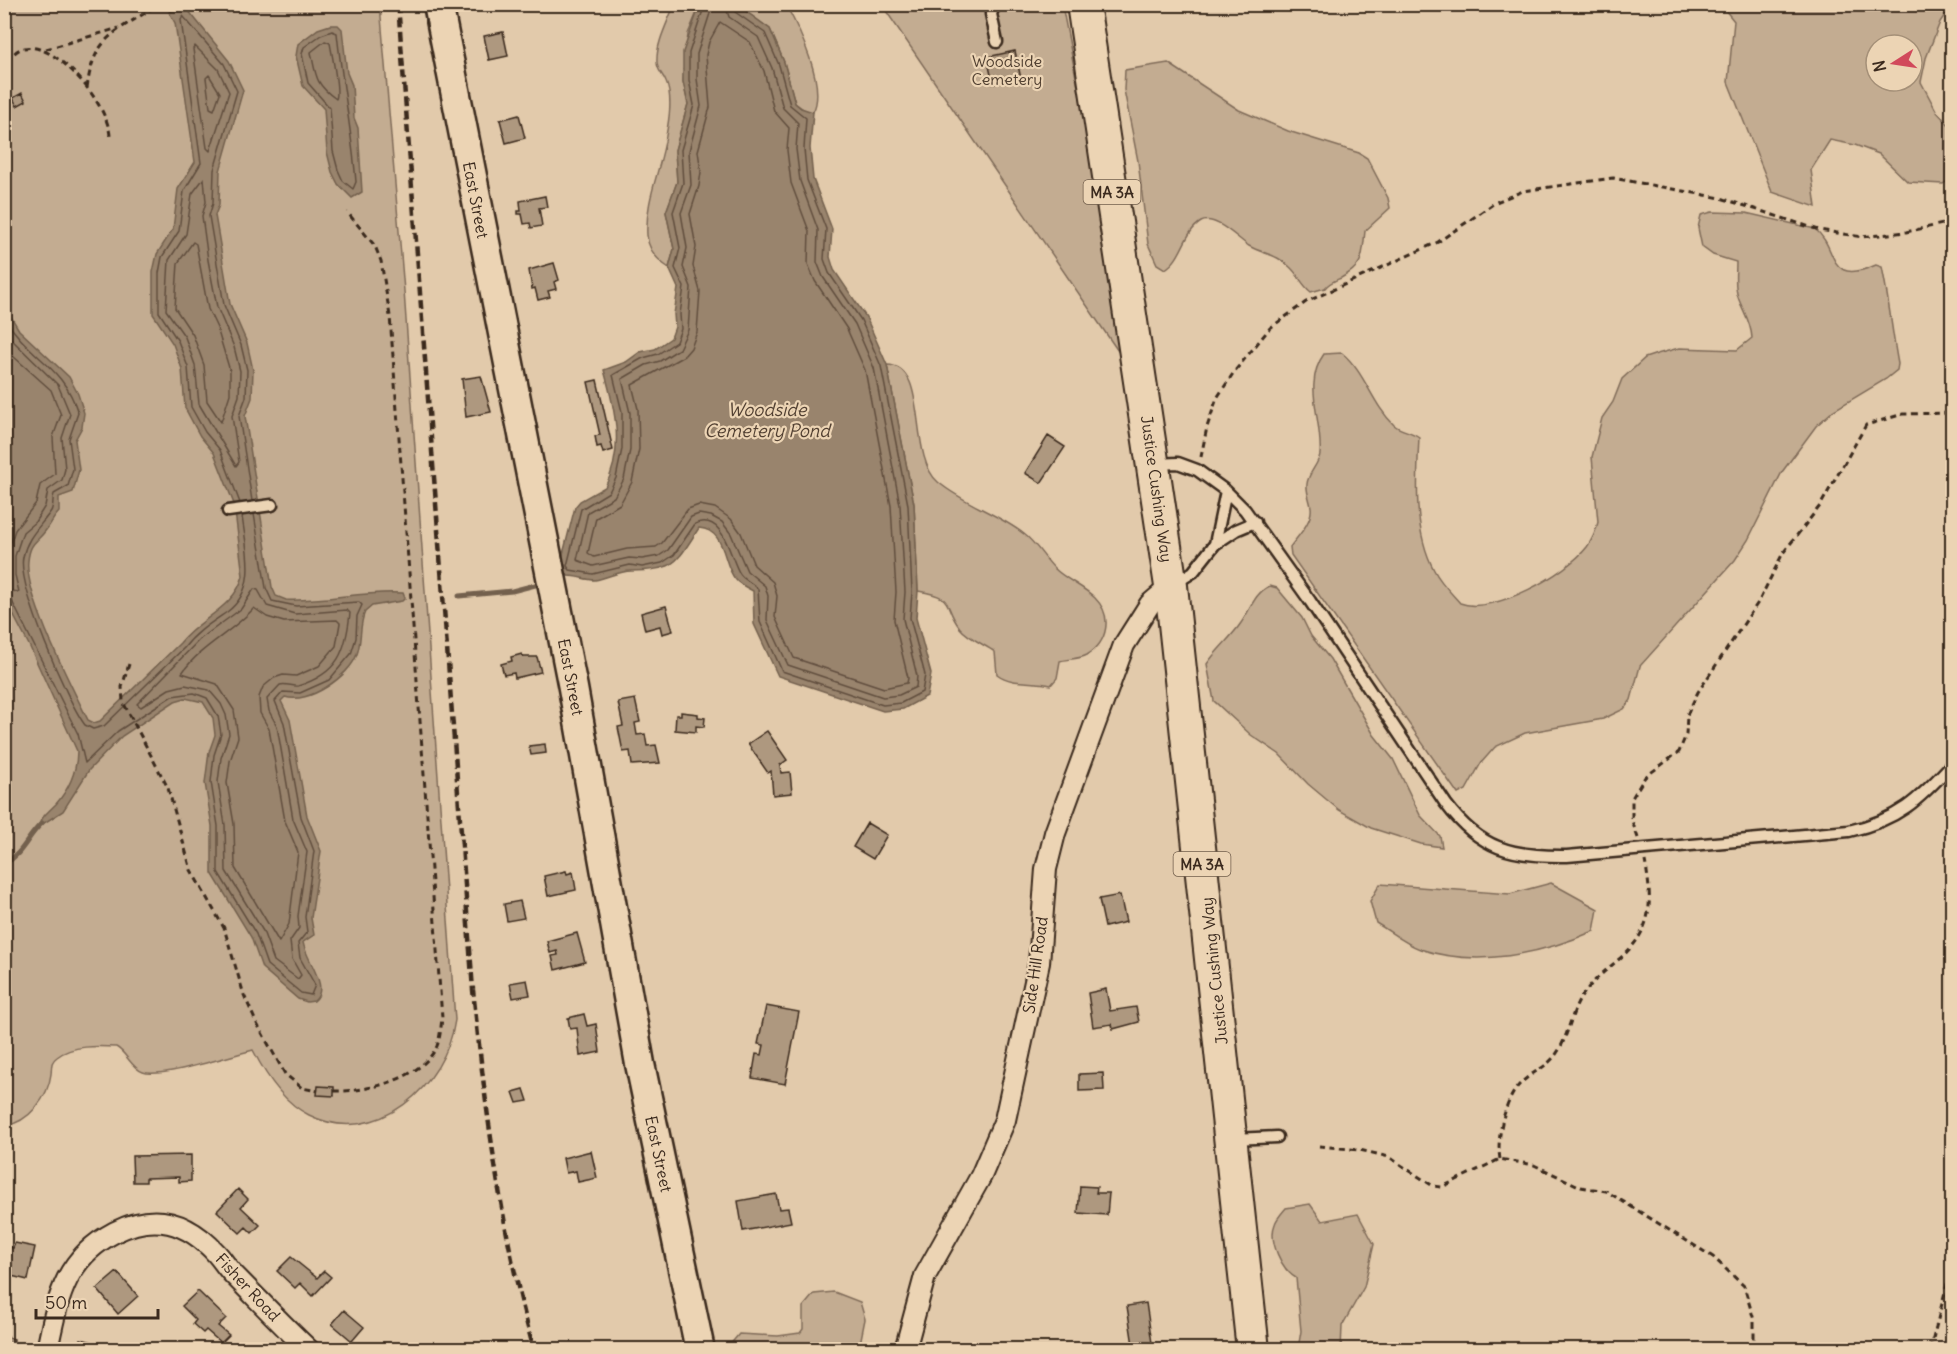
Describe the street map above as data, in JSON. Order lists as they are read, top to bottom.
{
  "streets": {
    "main road": ["MA 3A", "East Street", "Justice Cushing Way"],
    "street": ["Side Hill Road", "Fisher Road"]
  },
  "crossings": [
    ["Justice Cushing Way", "Side Hill Road"]
  ],
  "water": ["Woodside Cemetery Pond"],
  "parks": ["Woodside Cemetery"],
  "scale_bar": "50 m",
  "north": "left"
}
